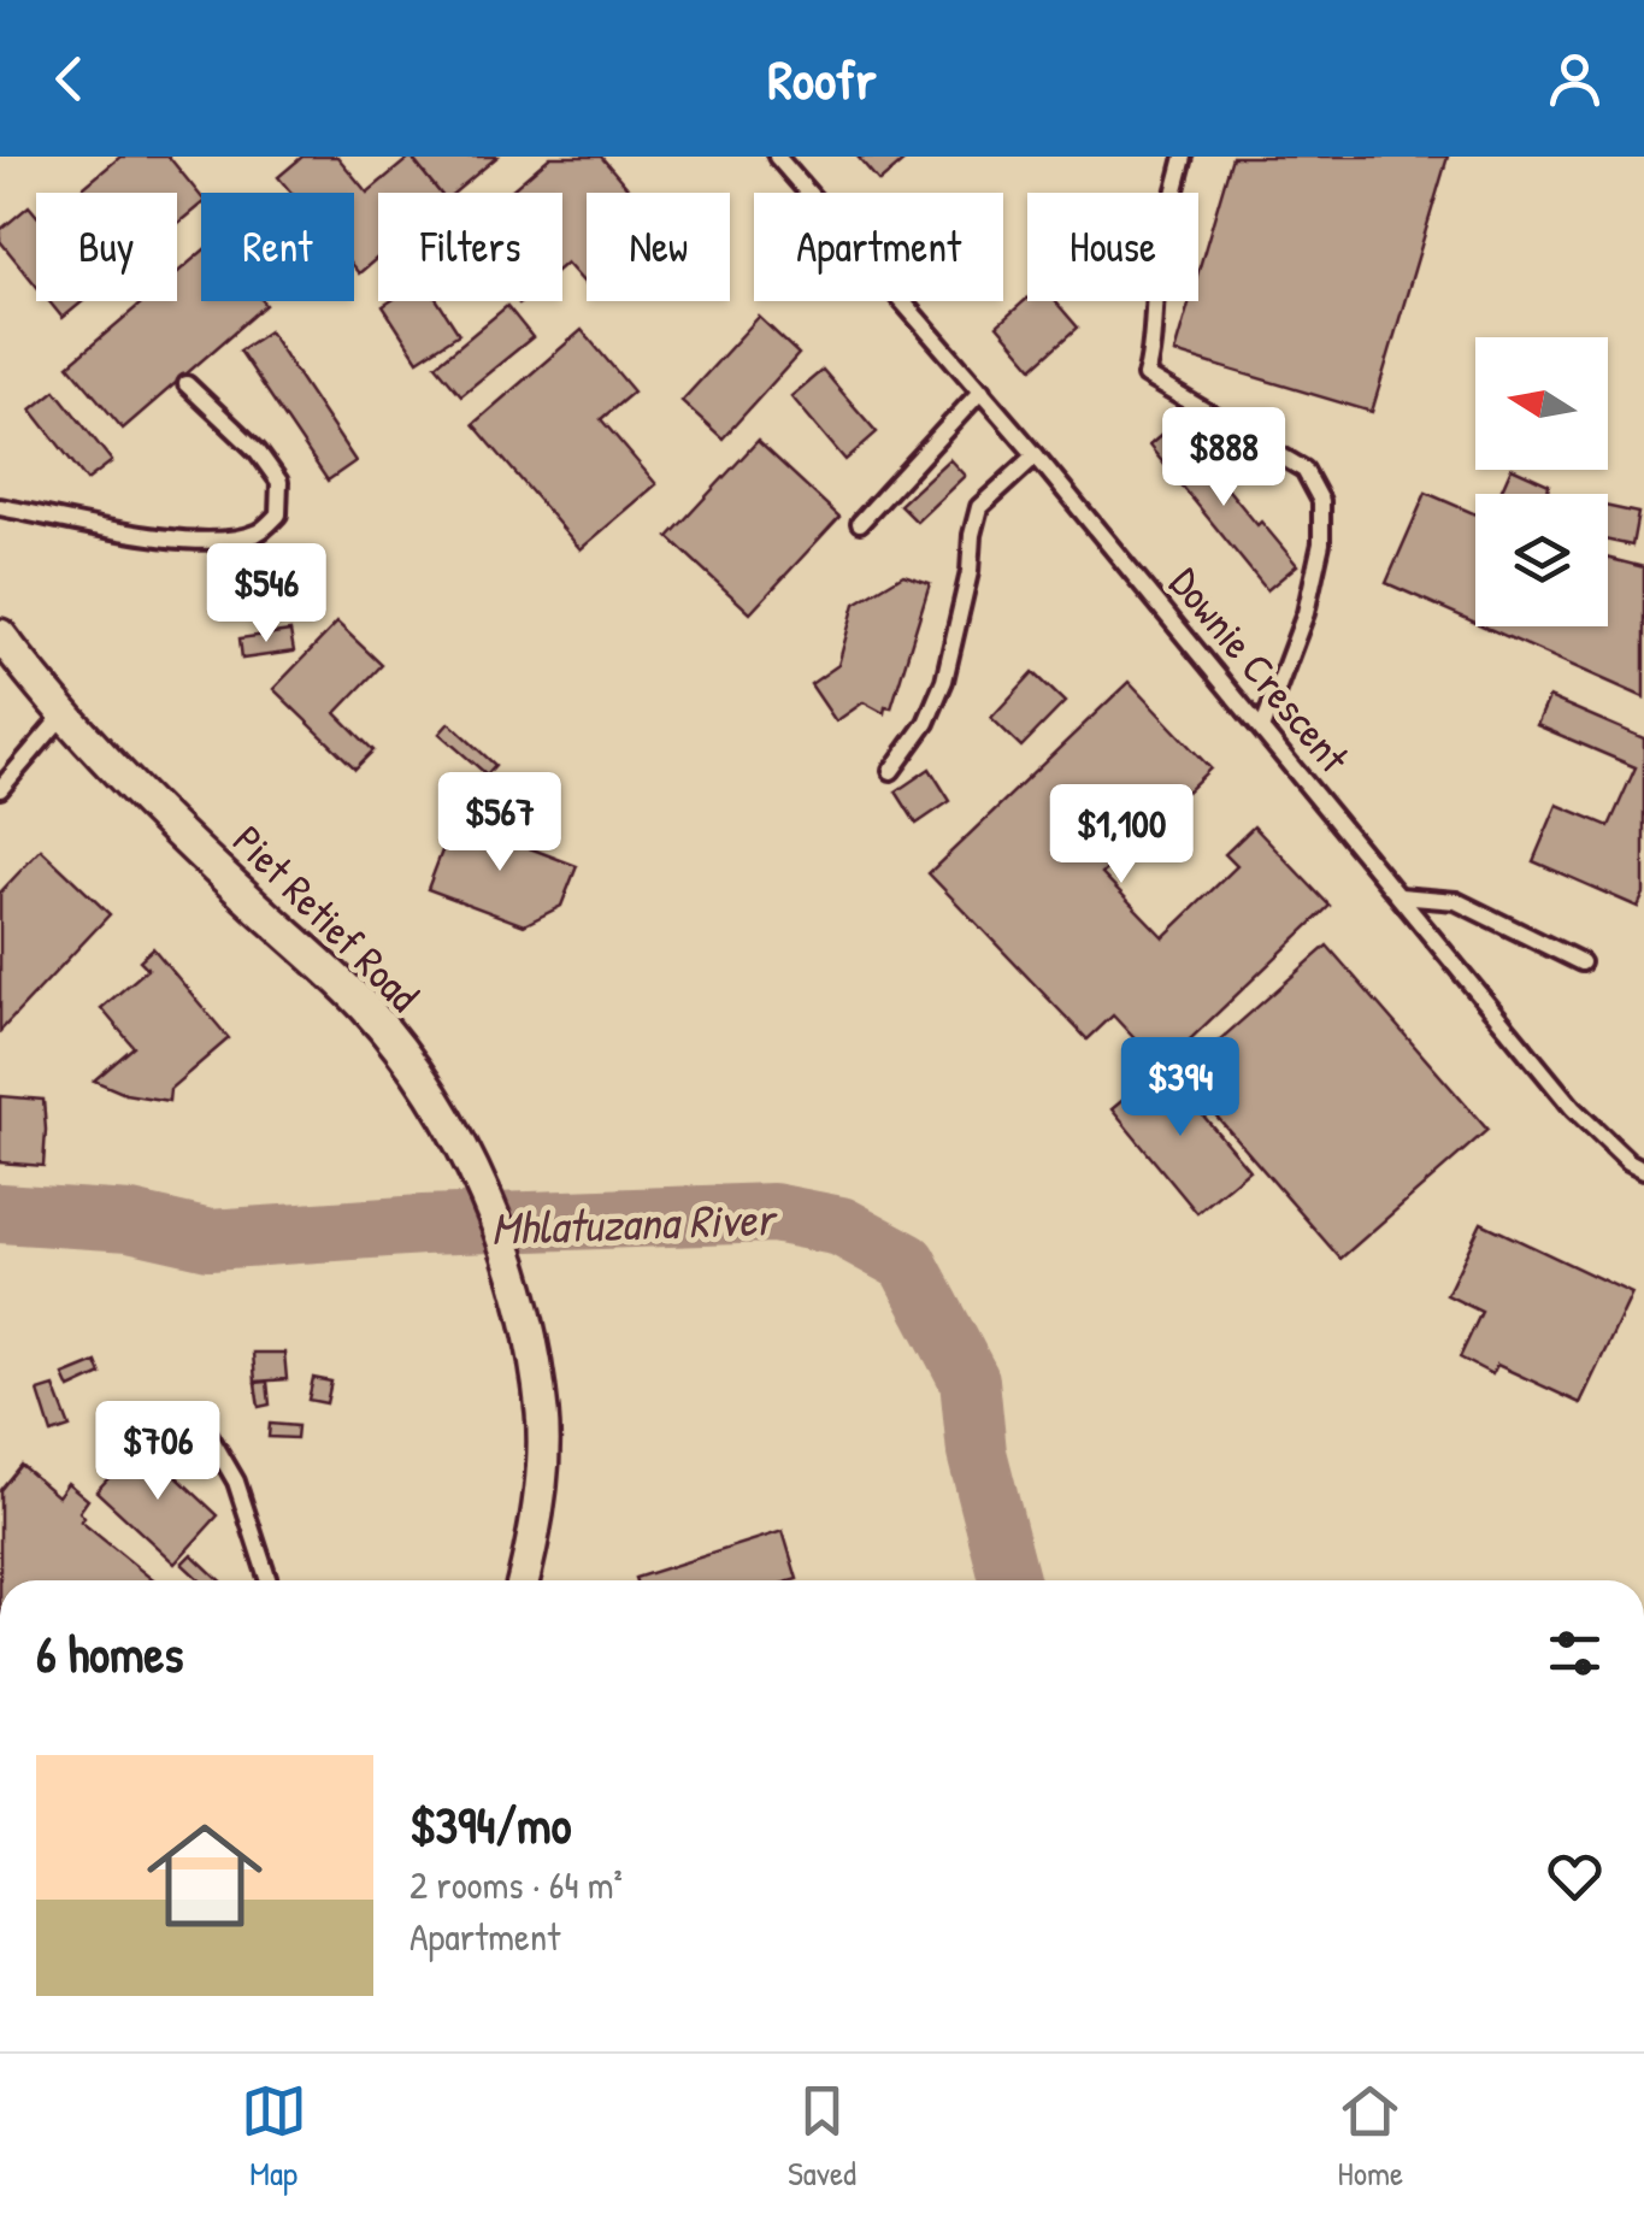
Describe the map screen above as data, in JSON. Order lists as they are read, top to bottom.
{
  "streets": {
    "street": ["Piet Retief Road"],
    "lane": ["Downie Crescent"]
  },
  "water": ["Mhlatuzana River"],
  "north": "left",
  "page": {
    "header": "Roofr",
    "chip": [
      "Buy",
      "Rent",
      "Filters",
      "New",
      "Apartment",
      "House"
    ],
    "price": [
      "$888",
      "$546",
      "$567",
      "$1,100",
      "$394",
      "$706"
    ],
    "heading": "6 homes",
    "list": [
      {
        "name": "$394/mo",
        "note": "2 rooms · 64 m² · Apartment"
      }
    ],
    "tabs": ["Map", "Saved", "Home"]
  }
}
